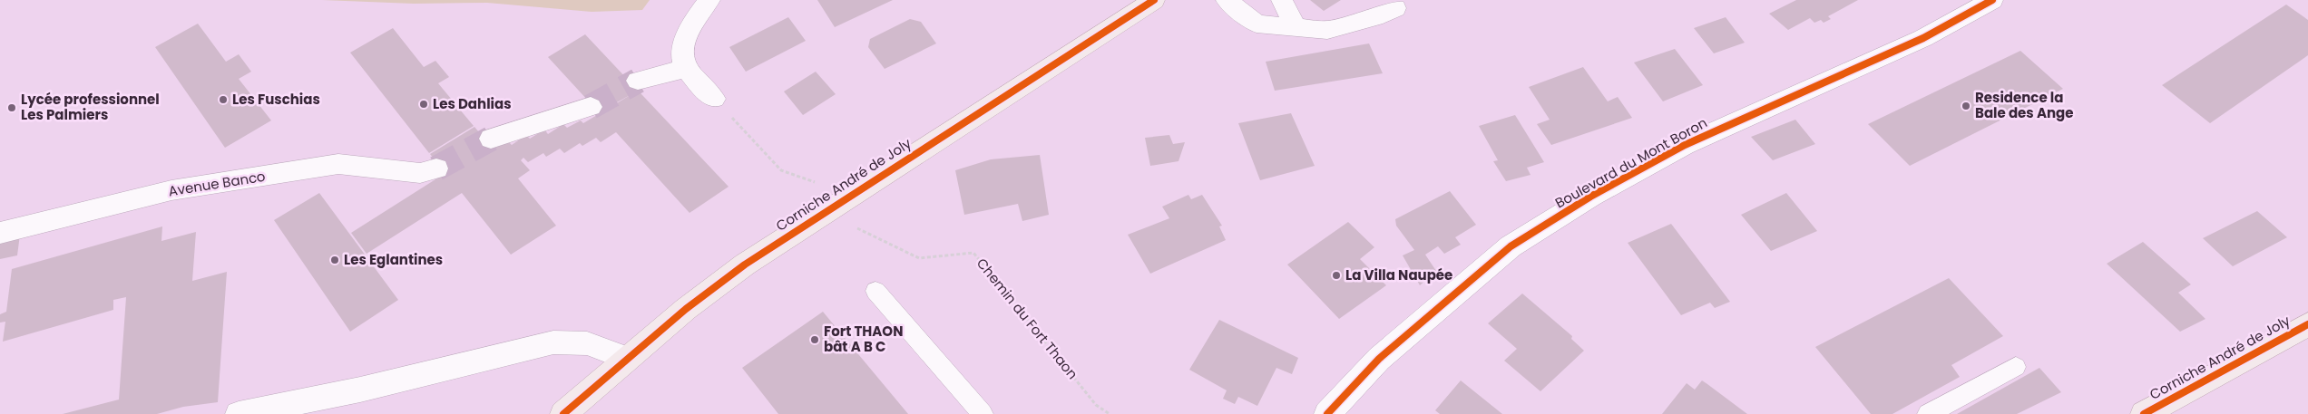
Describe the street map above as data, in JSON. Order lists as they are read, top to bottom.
{
  "streets": {
    "main road": ["Corniche André de Joly"],
    "street": ["Boulevard du Mont Boron", "Avenue Banco"],
    "path": ["Chemin du Fort Thaon"]
  },
  "places": [
    "Les Fuschias",
    "Les Dahlias",
    "Residence la Bale des Ange",
    "Lycée professionnel Les Palmiers",
    "Les Eglantines",
    "La Villa Naupée",
    "Fort THAON bât A B C"
  ]
}
